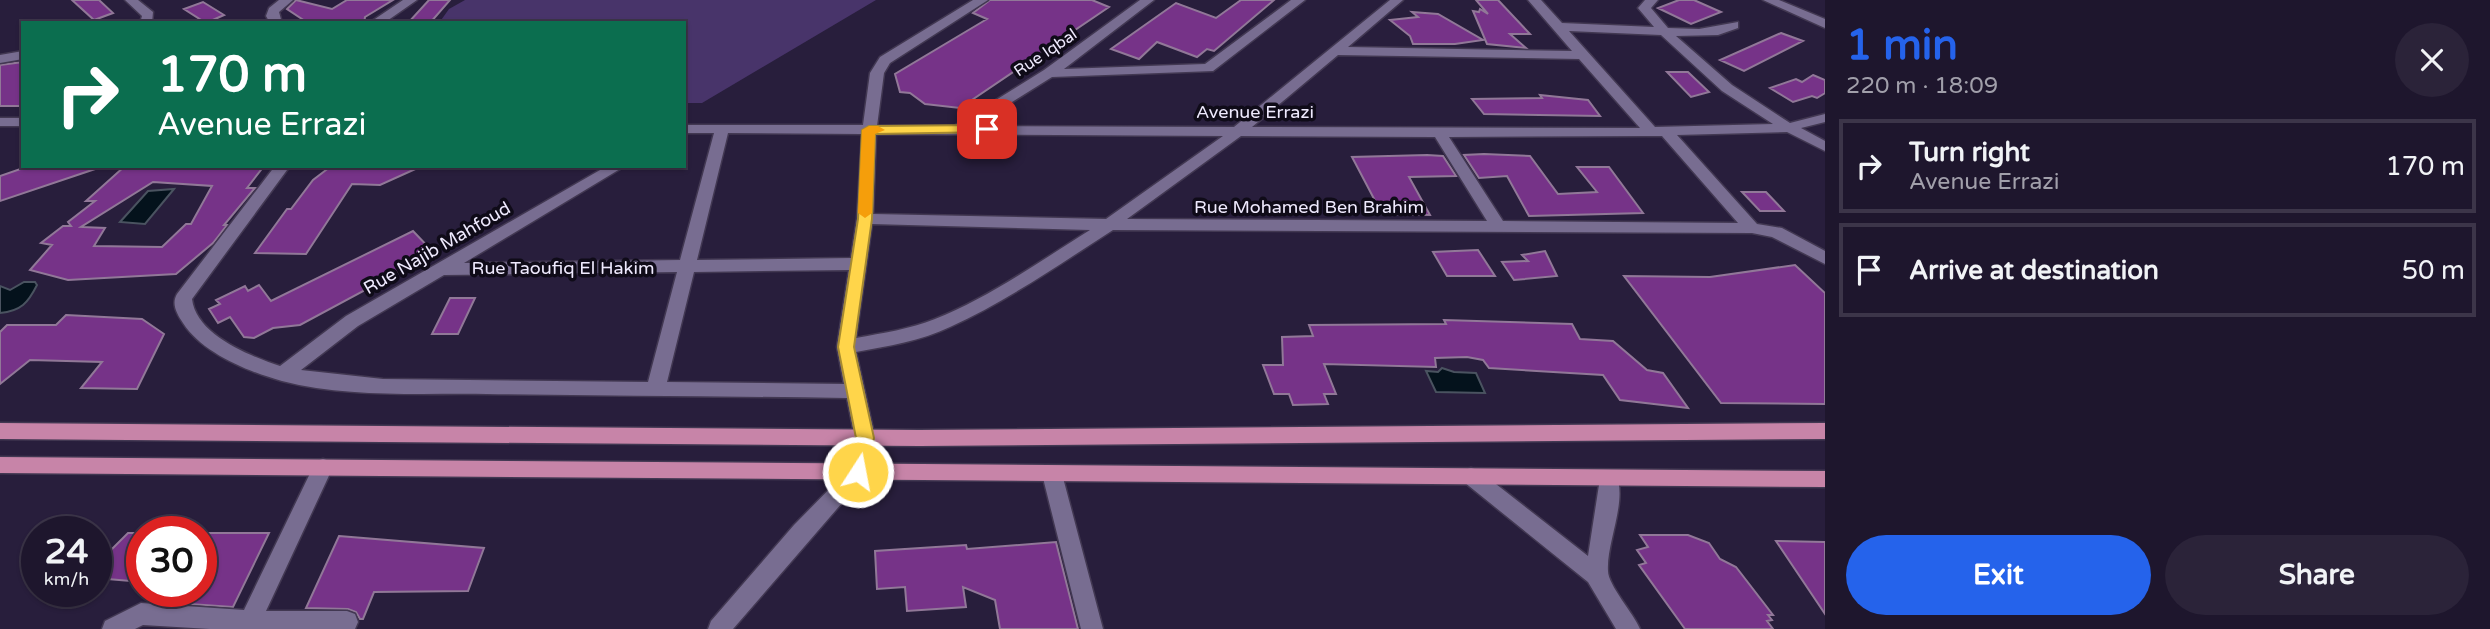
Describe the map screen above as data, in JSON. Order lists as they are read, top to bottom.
{
  "streets": {
    "street": [
      "Rue Iqbal",
      "Avenue Errazi",
      "Rue Mohamed Ben Brahim",
      "Rue Najib Mahfoud",
      "Rue Taoufiq El Hakim"
    ]
  },
  "crossings": [
    ["Rue Iqbal", "Avenue Errazi"],
    ["Rue Najib Mahfoud", "Rue Taoufiq El Hakim"]
  ],
  "page": {
    "heading": ["1 min", "220 m · 18:09"],
    "turn": ["170 m", "Avenue Errazi"],
    "list": [
      {
        "name": "Turn right",
        "note": "Avenue Errazi",
        "value": "170 m"
      },
      {
        "name": "Arrive at destination",
        "value": "50 m"
      }
    ],
    "speed": "24 km/h",
    "limit": "30",
    "buttons": ["Exit", "Share"]
  }
}
